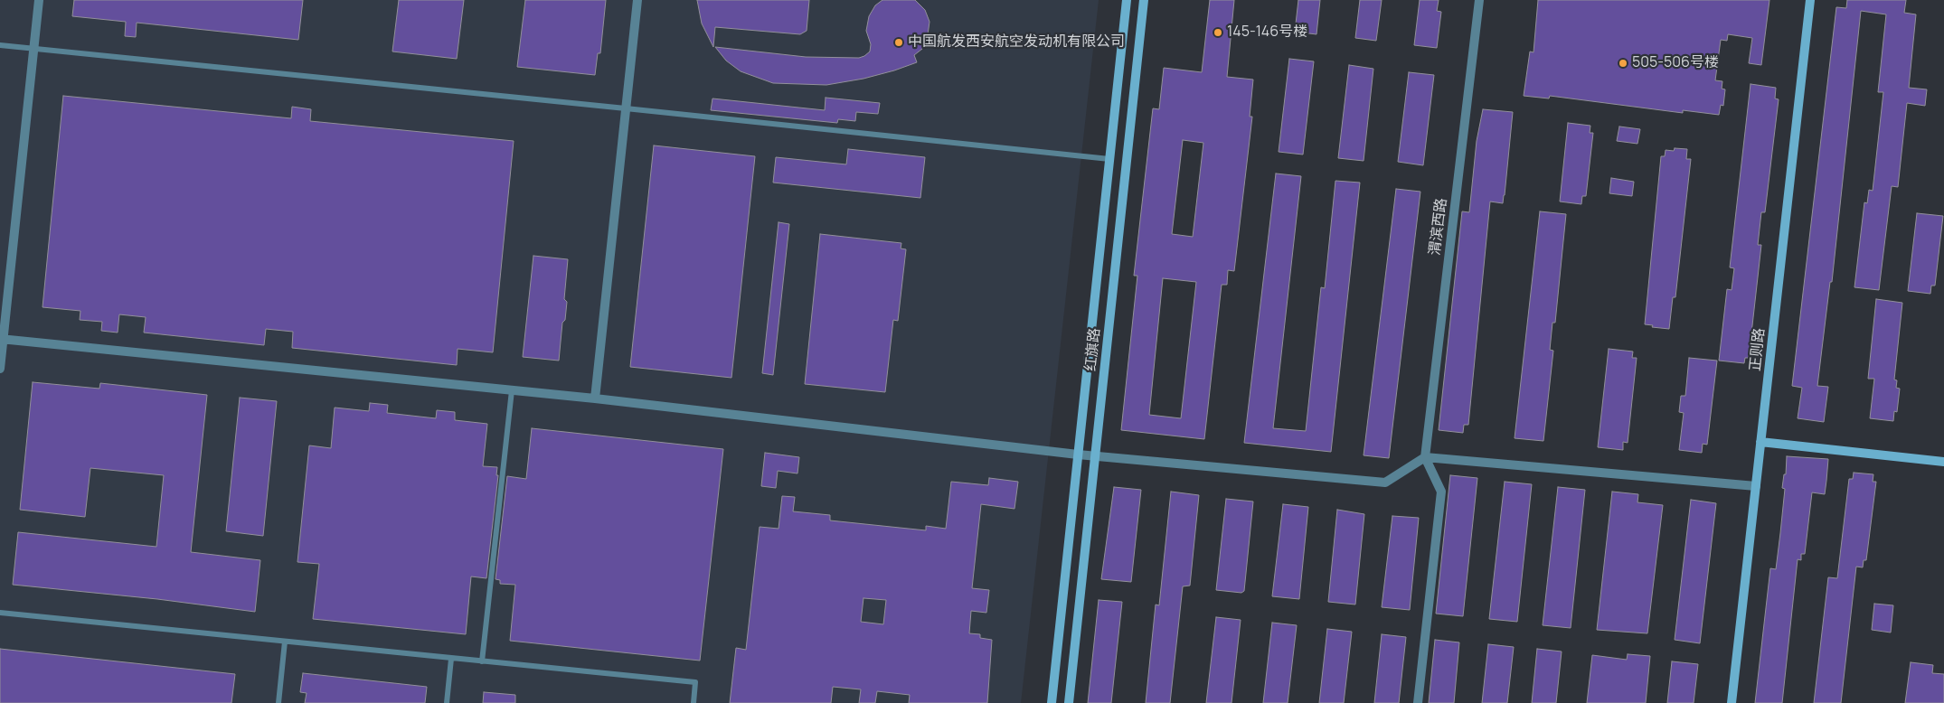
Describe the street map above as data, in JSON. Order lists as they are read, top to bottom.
{
  "streets": {
    "main road": ["红旗路", "正则路"],
    "street": ["渭滨西路"]
  },
  "places": ["145-146号楼", "中国航发西安航空发动机有限公司", "505-506号楼"]
}
